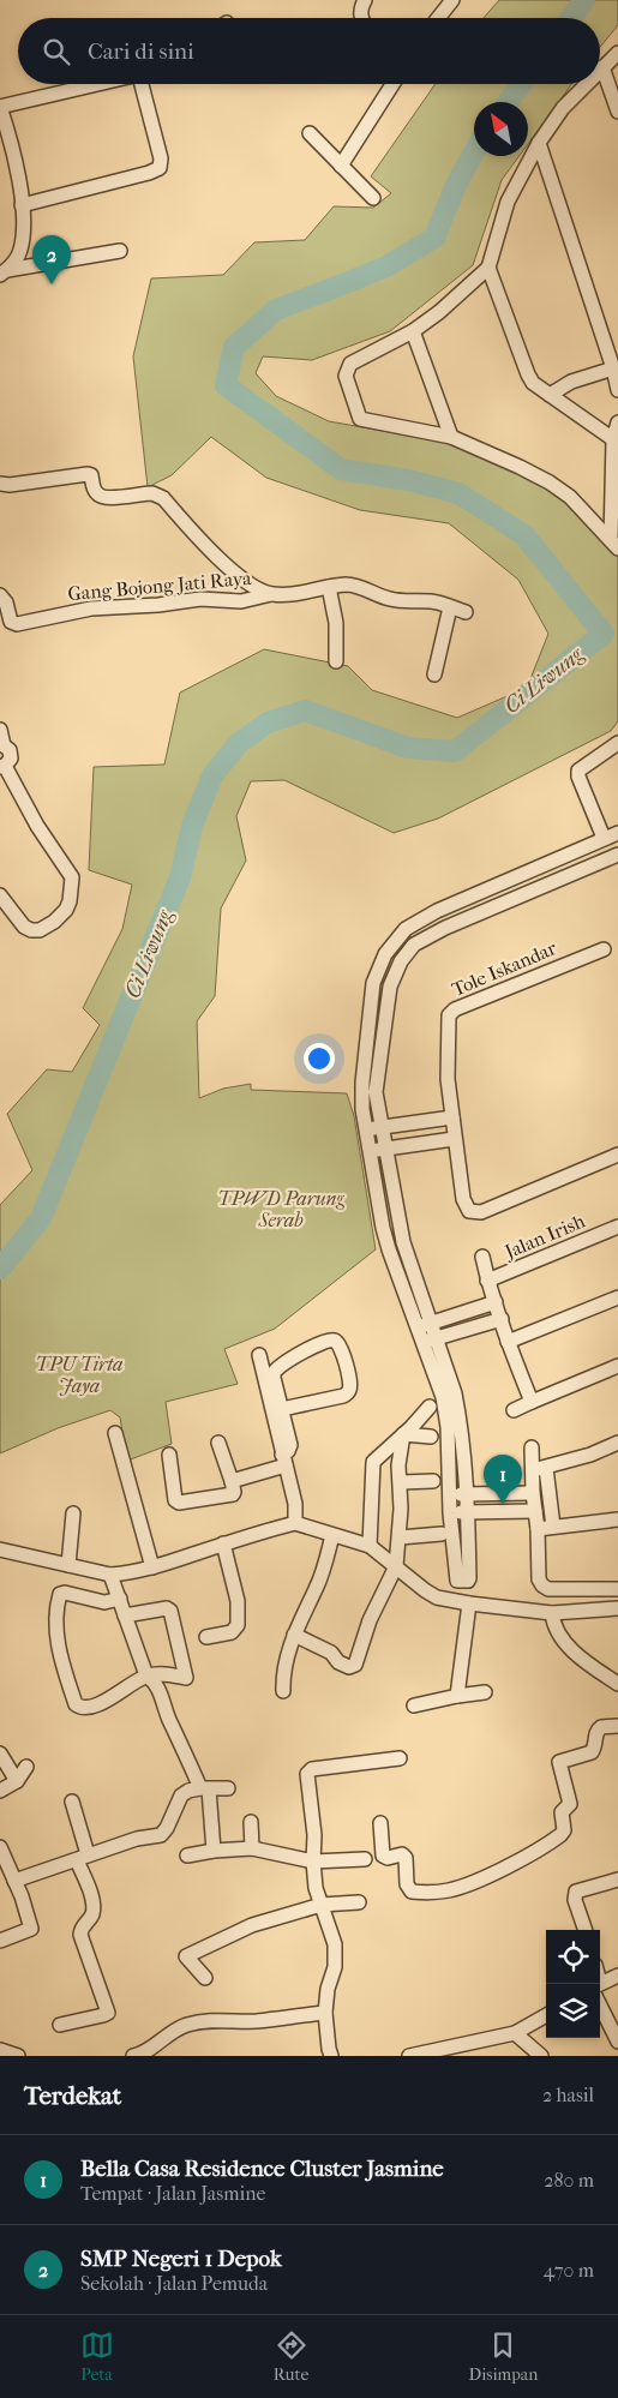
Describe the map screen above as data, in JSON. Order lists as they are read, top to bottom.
{
  "streets": {
    "street": ["Gang Bojong Jati Raya", "Tole Iskandar", "Jalan Irish"]
  },
  "water": ["Ci Liwung"],
  "parks": ["TPWD Parung Serab", "TPU Tirta Jaya"],
  "north": "top left",
  "page": {
    "search": "Cari di sini",
    "pins": ["2", "1"],
    "heading": ["Terdekat", "2 hasil"],
    "list": [
      {
        "mark": "1",
        "name": "Bella Casa Residence Cluster Jasmine",
        "note": "Tempat · Jalan Jasmine",
        "value": "280 m"
      },
      {
        "mark": "2",
        "name": "SMP Negeri 1 Depok",
        "note": "Sekolah · Jalan Pemuda",
        "value": "470 m"
      }
    ],
    "nav": ["Peta", "Rute", "Disimpan"]
  }
}
